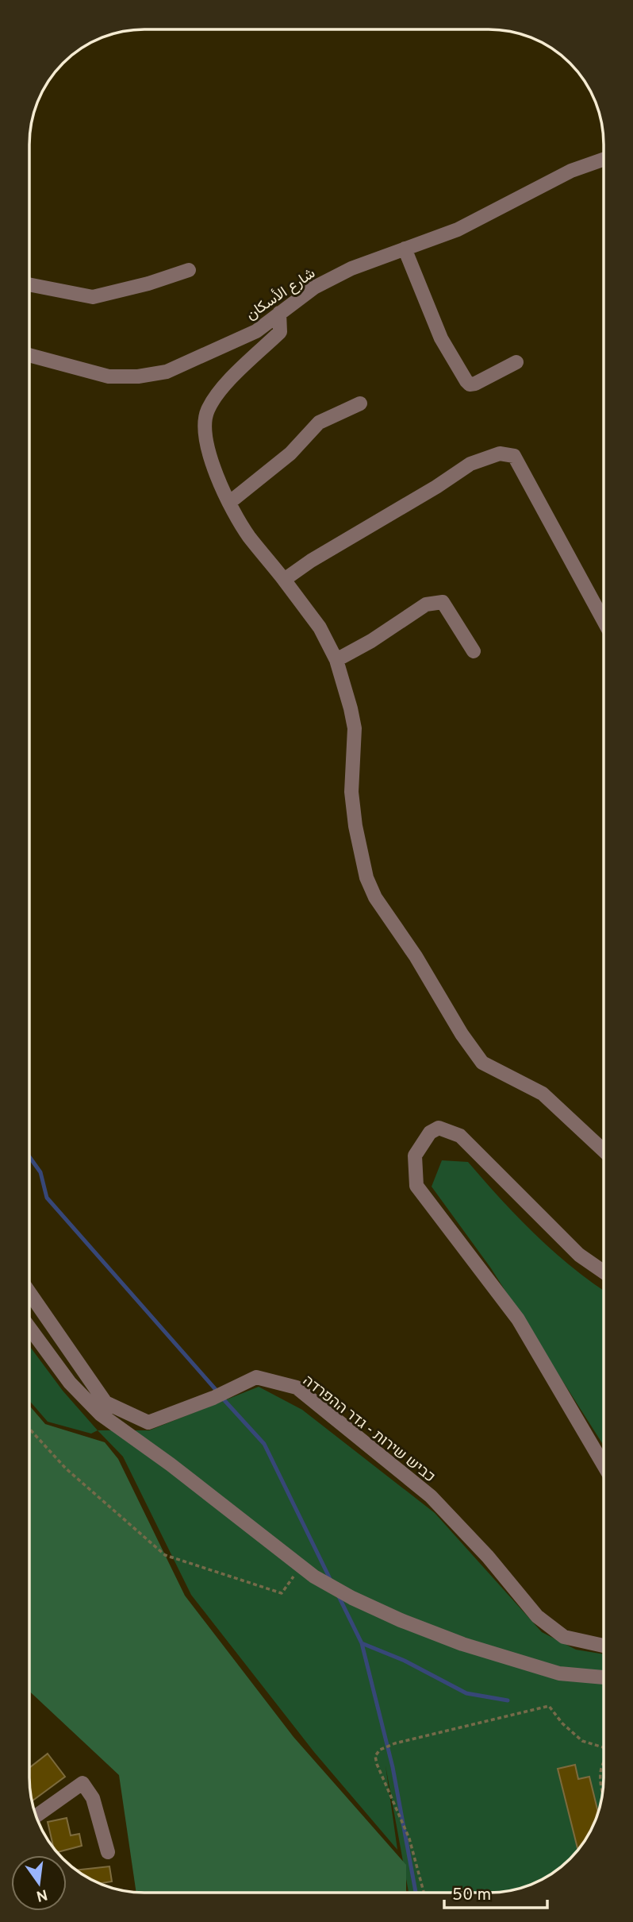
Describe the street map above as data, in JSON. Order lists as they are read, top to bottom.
{
  "streets": {
    "street": ["شارع الأسكان", "כביש שירות - גדר ההפרדה"]
  },
  "scale_bar": "50 m",
  "north": "bottom"
}
